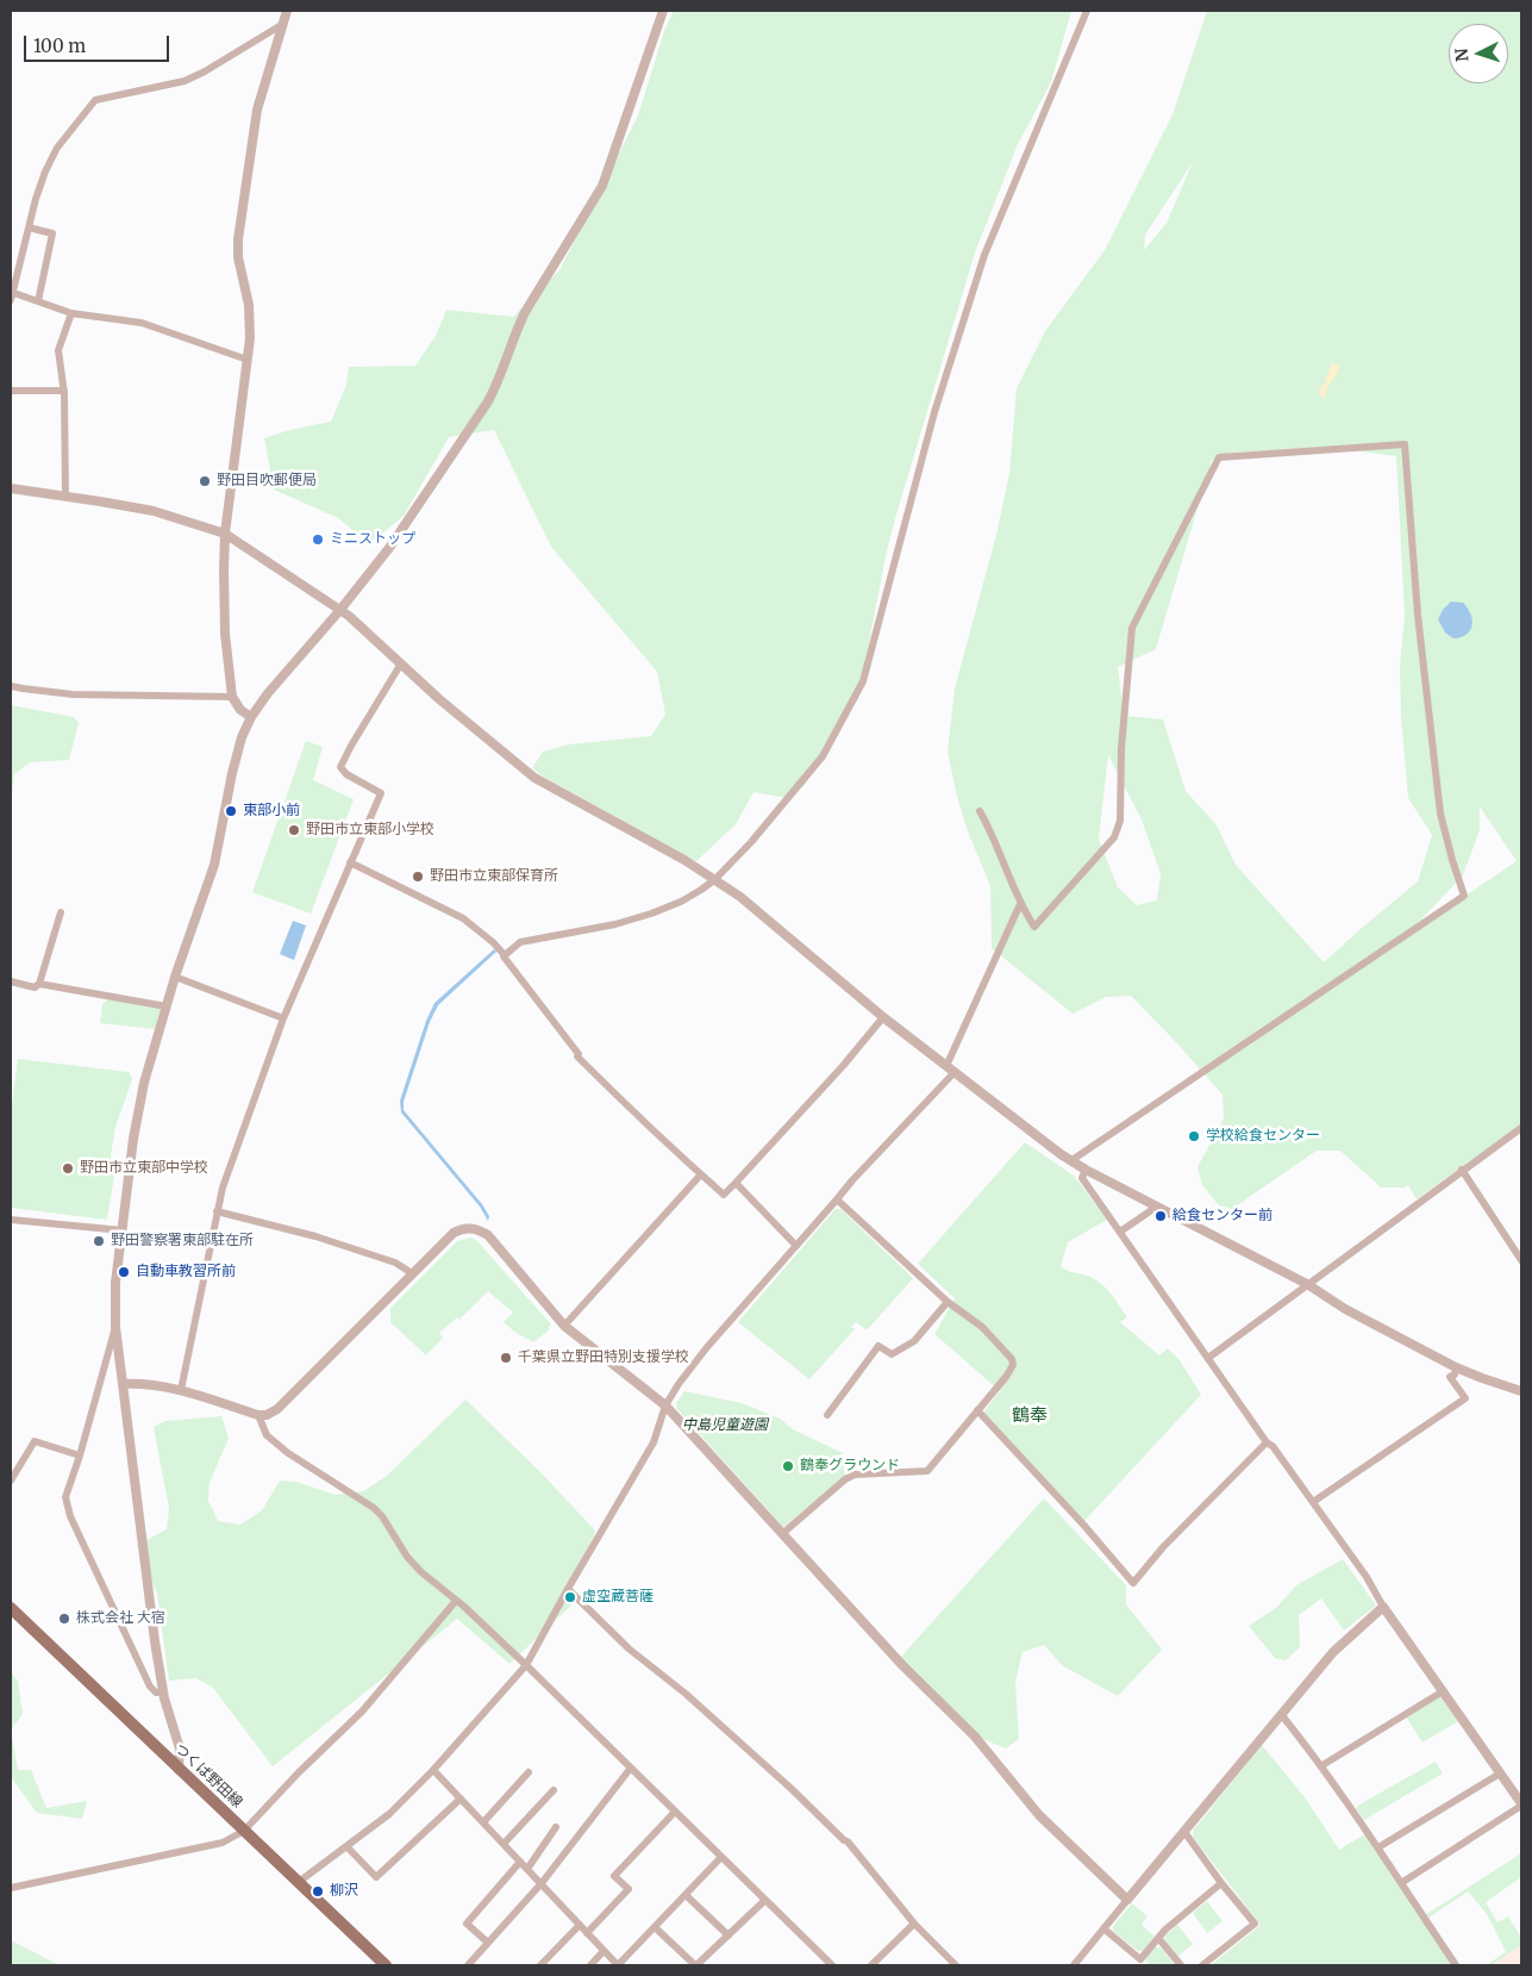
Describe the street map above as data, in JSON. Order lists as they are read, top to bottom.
{
  "streets": {
    "main road": ["つくば野田線"]
  },
  "districts": ["鶴奉"],
  "parks": ["中島児童遊園"],
  "places": [
    "野田目吹郵便局",
    "ミニストップ",
    "東部小前",
    "野田市立東部小学校",
    "野田市立東部保育所",
    "学校給食センター",
    "野田市立東部中学校",
    "給食センター前",
    "野田警察署東部駐在所",
    "自動車教習所前",
    "千葉県立野田特別支援学校",
    "鶴奉グラウンド",
    "虚空蔵菩薩",
    "株式会社 大宿",
    "柳沢"
  ],
  "scale_bar": "100 m",
  "north": "left"
}
